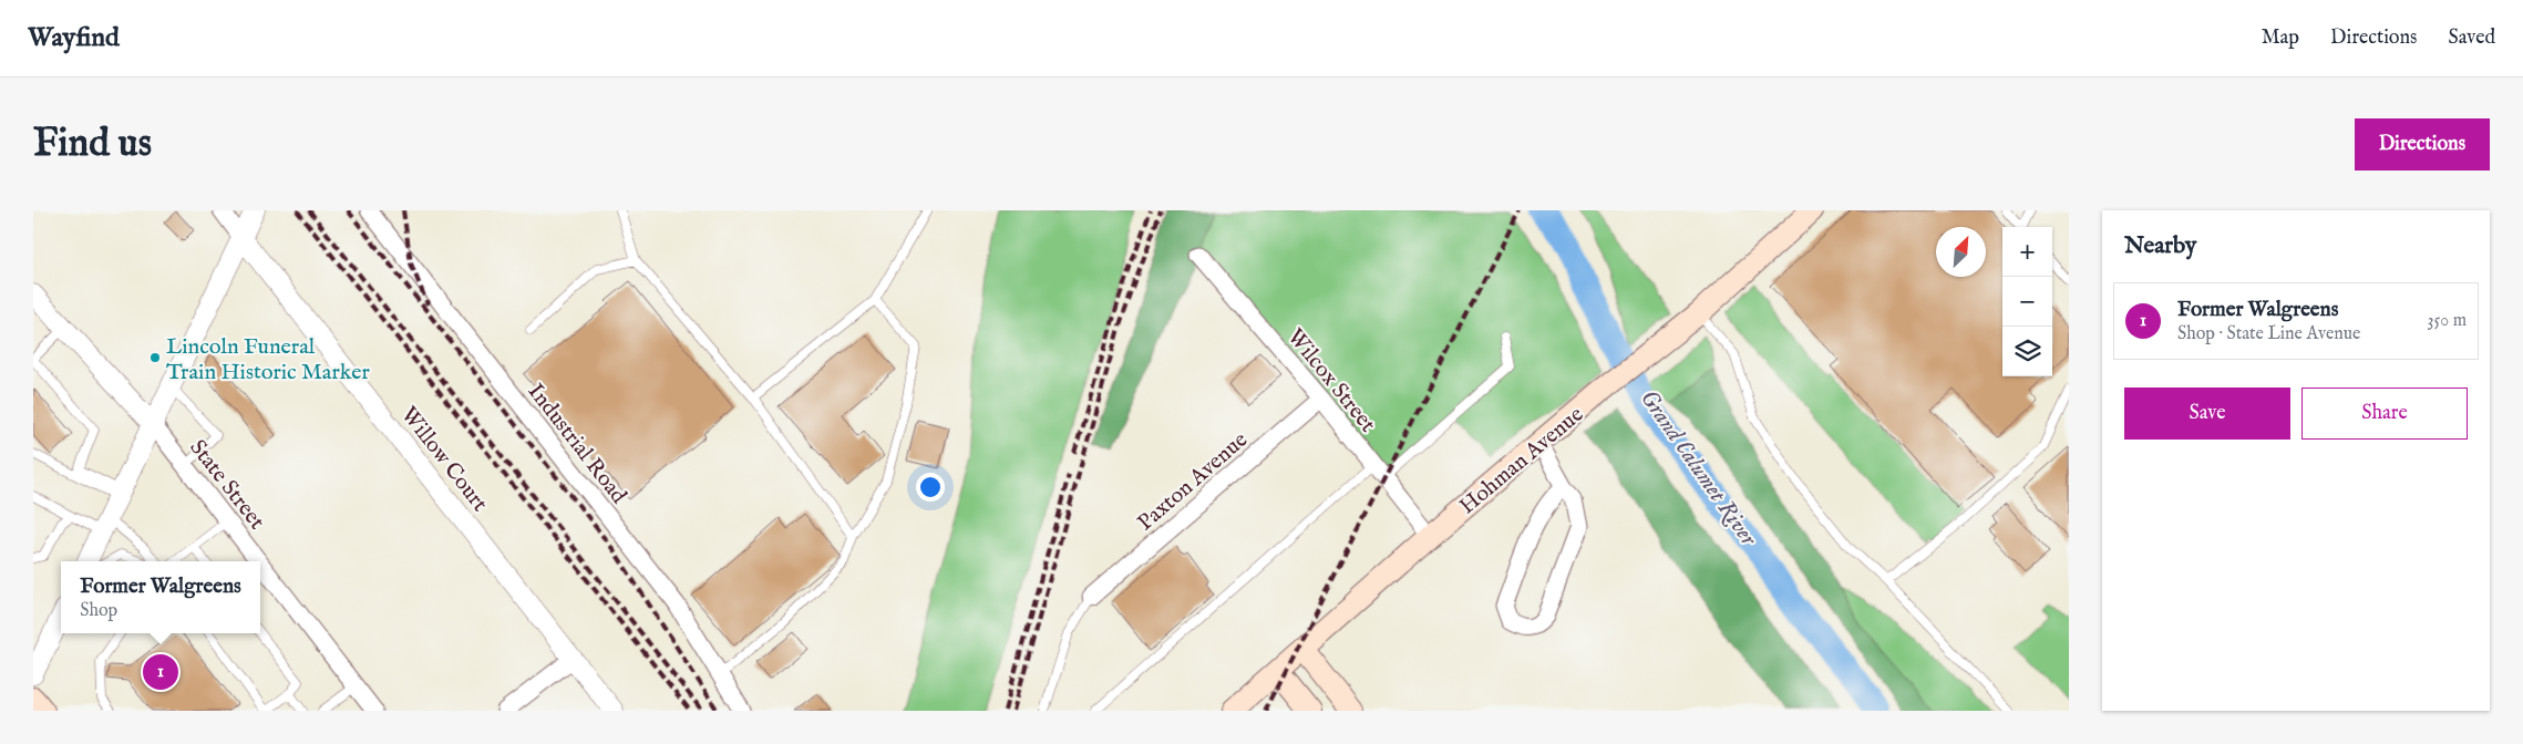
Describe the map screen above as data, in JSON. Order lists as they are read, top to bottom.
{
  "streets": {
    "main road": ["Hohman Avenue"],
    "street": [
      "Wilcox Street",
      "Industrial Road",
      "Willow Court",
      "Paxton Avenue",
      "State Street"
    ]
  },
  "crossings": [
    ["Wilcox Street", "Hohman Avenue"],
    ["Wilcox Street", "Paxton Avenue"]
  ],
  "water": ["Grand Calumet River"],
  "places": ["Lincoln Funeral Train Historic Marker"],
  "north": "top right",
  "page": {
    "header": "Wayfind",
    "nav": ["Map", "Directions", "Saved"],
    "buttons": [
      "Directions",
      ["Save", "Share"]
    ],
    "title": "Find us",
    "heading": "Nearby",
    "map_buttons": ["+", "−"],
    "list": [
      {
        "mark": "1",
        "name": "Former Walgreens",
        "note": "Shop · State Line Avenue",
        "value": "350 m"
      }
    ],
    "popup": ["Former Walgreens", "Shop"],
    "pins": "1"
  }
}
